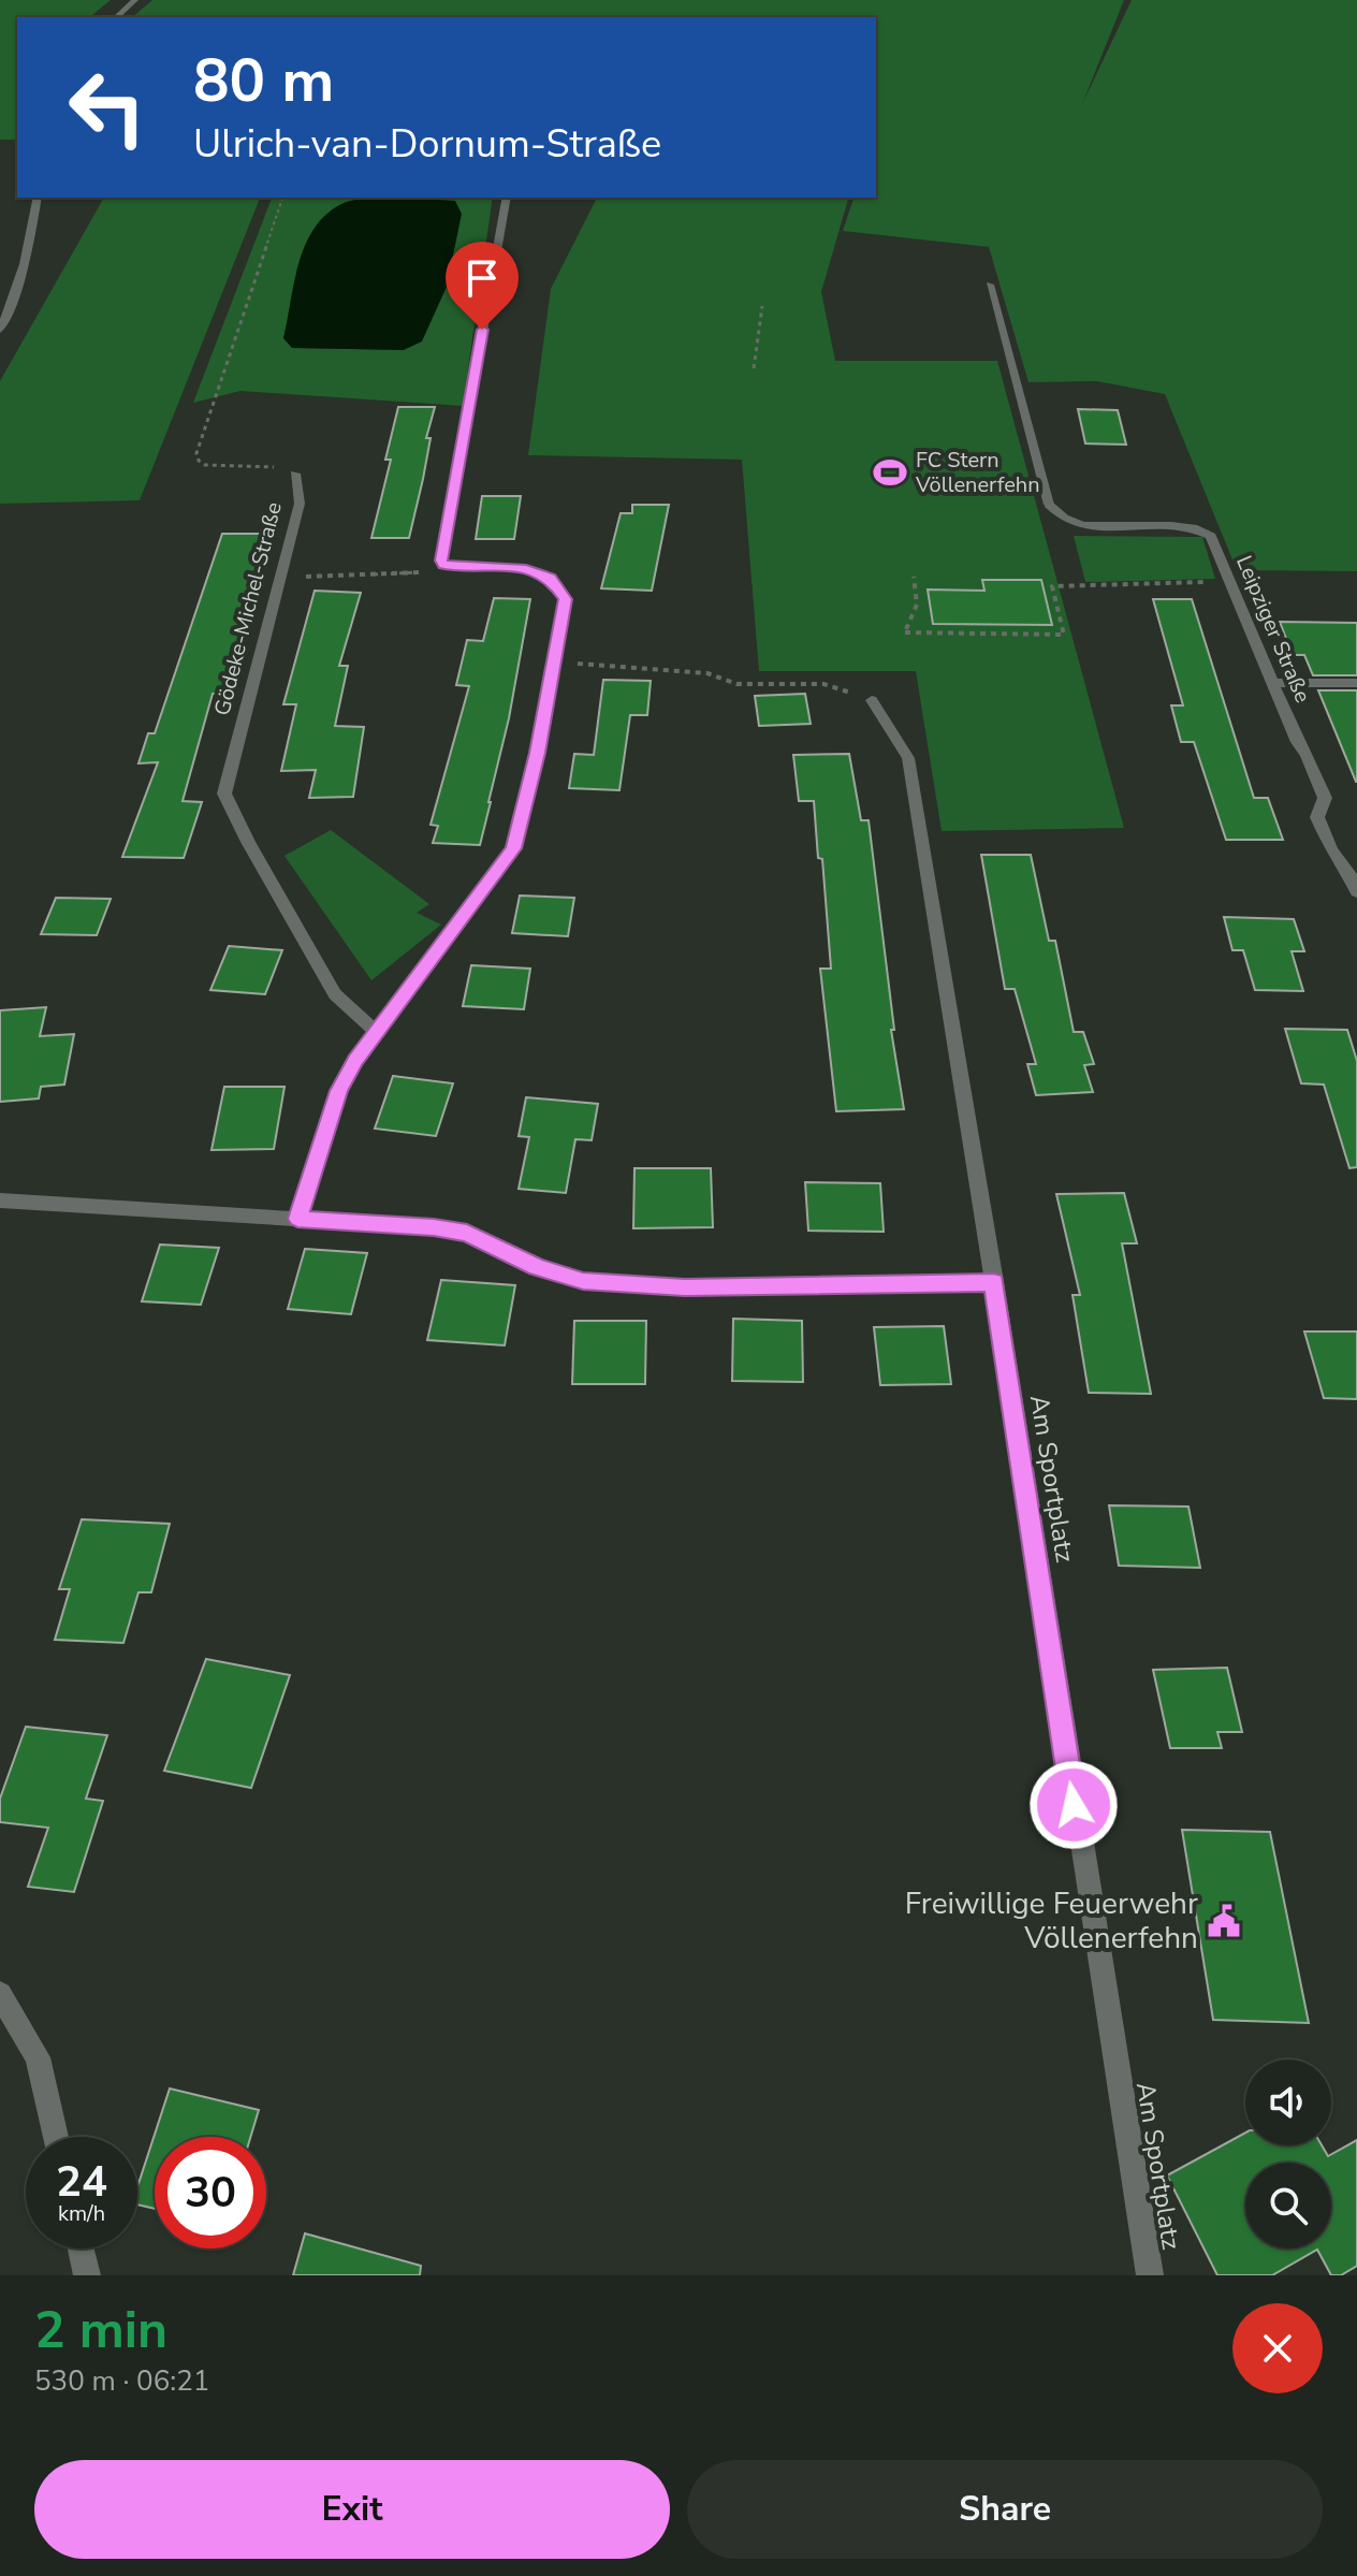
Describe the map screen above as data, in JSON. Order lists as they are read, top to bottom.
{
  "streets": {
    "street": ["Gödeke-Michel-Straße", "Leipziger Straße", "Am Sportplatz"]
  },
  "places": {
    "sports": ["FC Stern Völlenerfehn"],
    "public building": ["Freiwillige Feuerwehr Völlenerfehn"]
  },
  "page": {
    "turn": ["80 m", "Ulrich-van-Dornum-Straße"],
    "speed": "24 km/h",
    "limit": "30",
    "heading": ["2 min", "530 m · 06:21"],
    "buttons": ["Exit", "Share"]
  }
}
